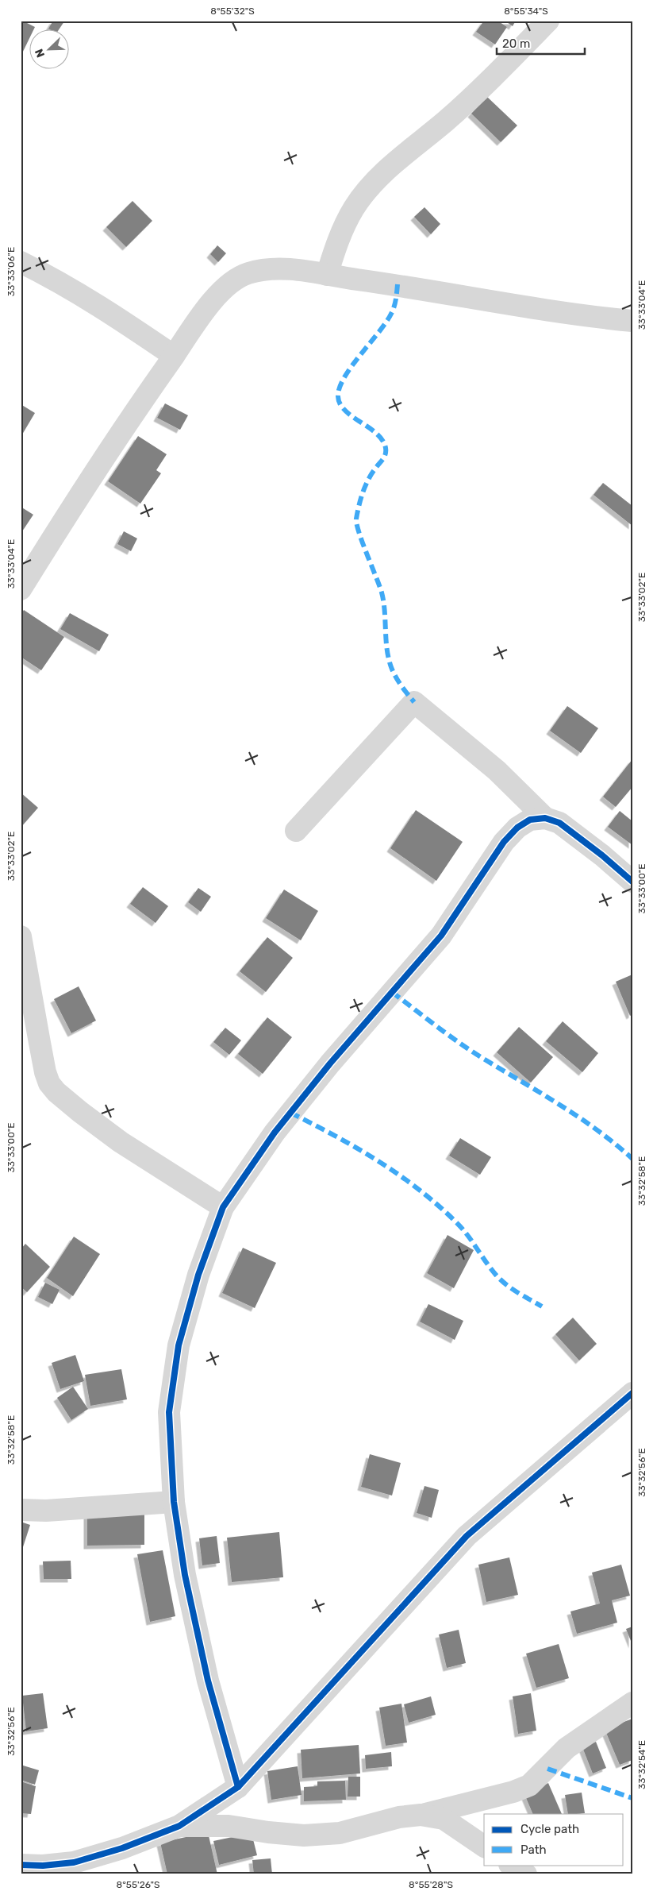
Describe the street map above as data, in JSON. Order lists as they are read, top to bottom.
{
  "legend": ["Cycle path", "Path"],
  "scale_bar": "20 m",
  "north": "bottom left",
  "coordinates": [
    "8°55'32\"S",
    "8°55'34\"S",
    "33°33'06\"E",
    "33°33'04\"E",
    "33°33'02\"E",
    "33°33'00\"E",
    "33°32'58\"E",
    "33°32'56\"E",
    "33°32'54\"E",
    "8°55'26\"S",
    "8°55'28\"S"
  ]
}
